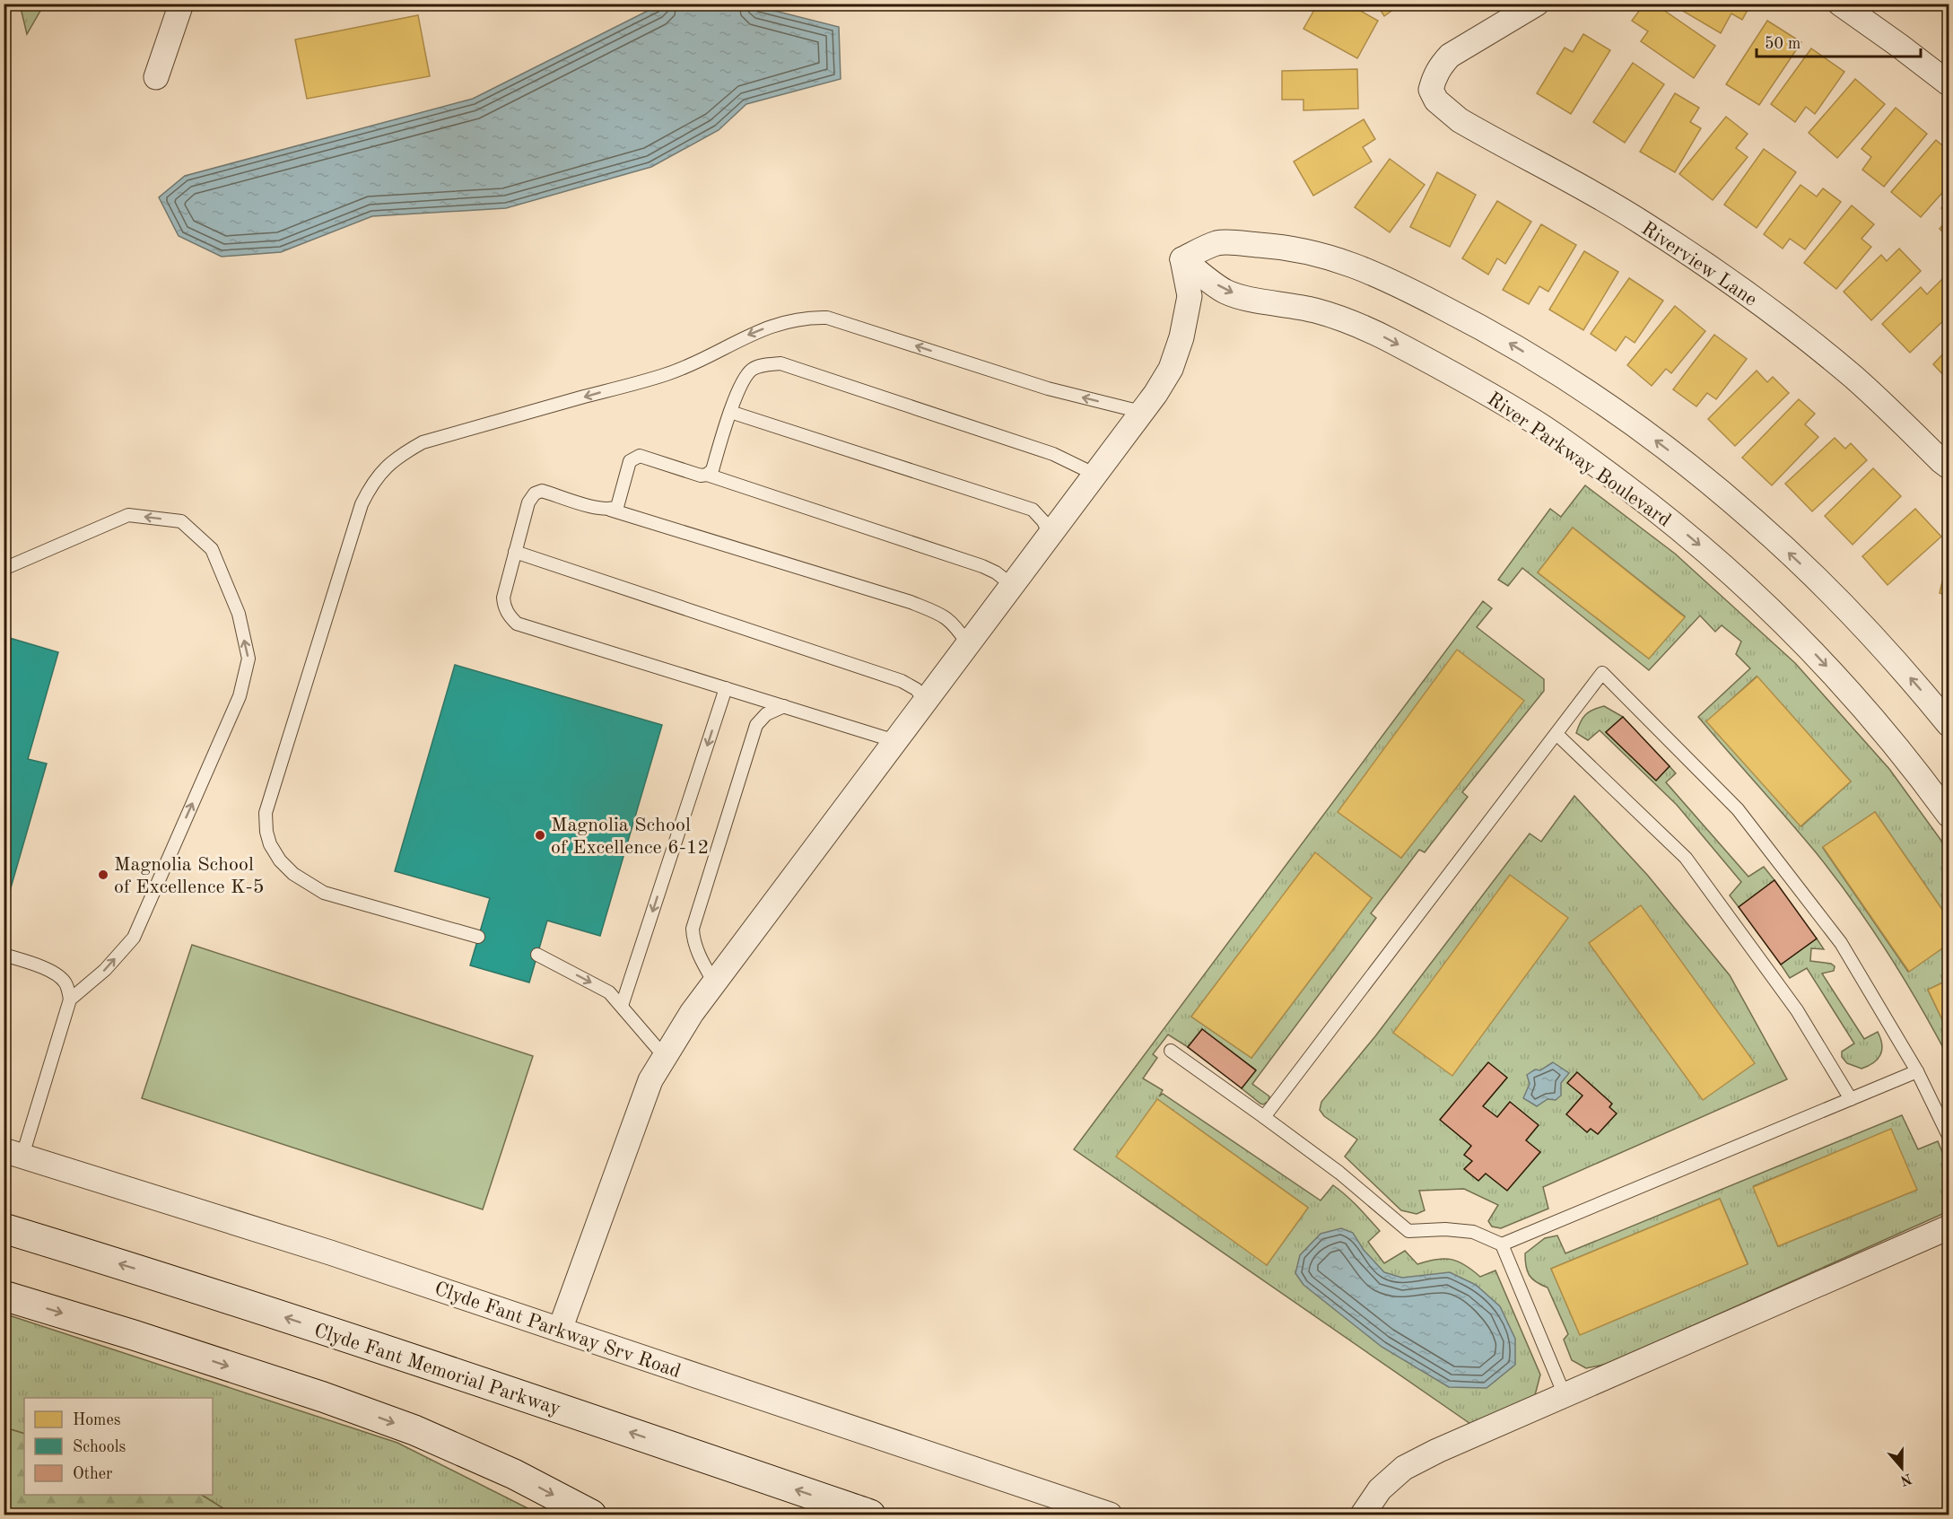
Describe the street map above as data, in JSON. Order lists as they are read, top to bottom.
{
  "streets": {
    "main road": ["Clyde Fant Memorial Parkway"],
    "street": ["Riverview Lane", "River Parkway Boulevard", "Clyde Fant Parkway Srv Road"]
  },
  "places": ["Magnolia School of Excellence 6-12", "Magnolia School of Excellence K-5"],
  "legend": ["Homes", "Schools", "Other"],
  "scale_bar": "50 m",
  "north": "bottom"
}
